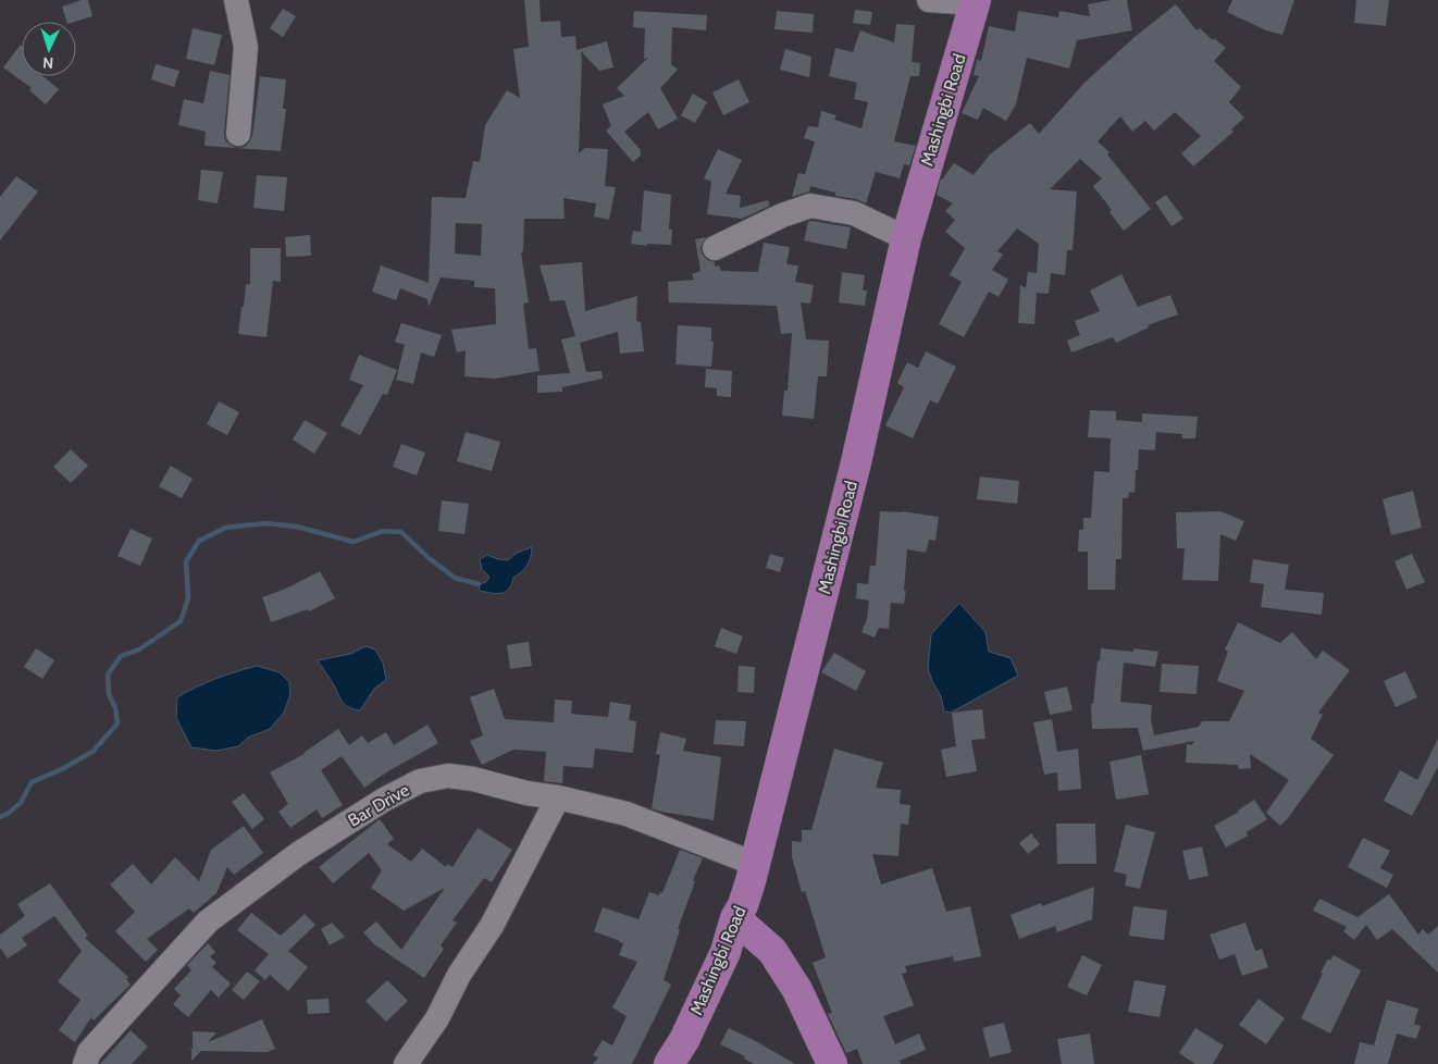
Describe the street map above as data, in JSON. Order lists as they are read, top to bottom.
{
  "streets": {
    "main road": ["Mashingbi Road"],
    "street": ["Bar Drive"]
  },
  "crossings": [
    ["Mashingbi Road", "Bar Drive"]
  ],
  "north": "bottom"
}
